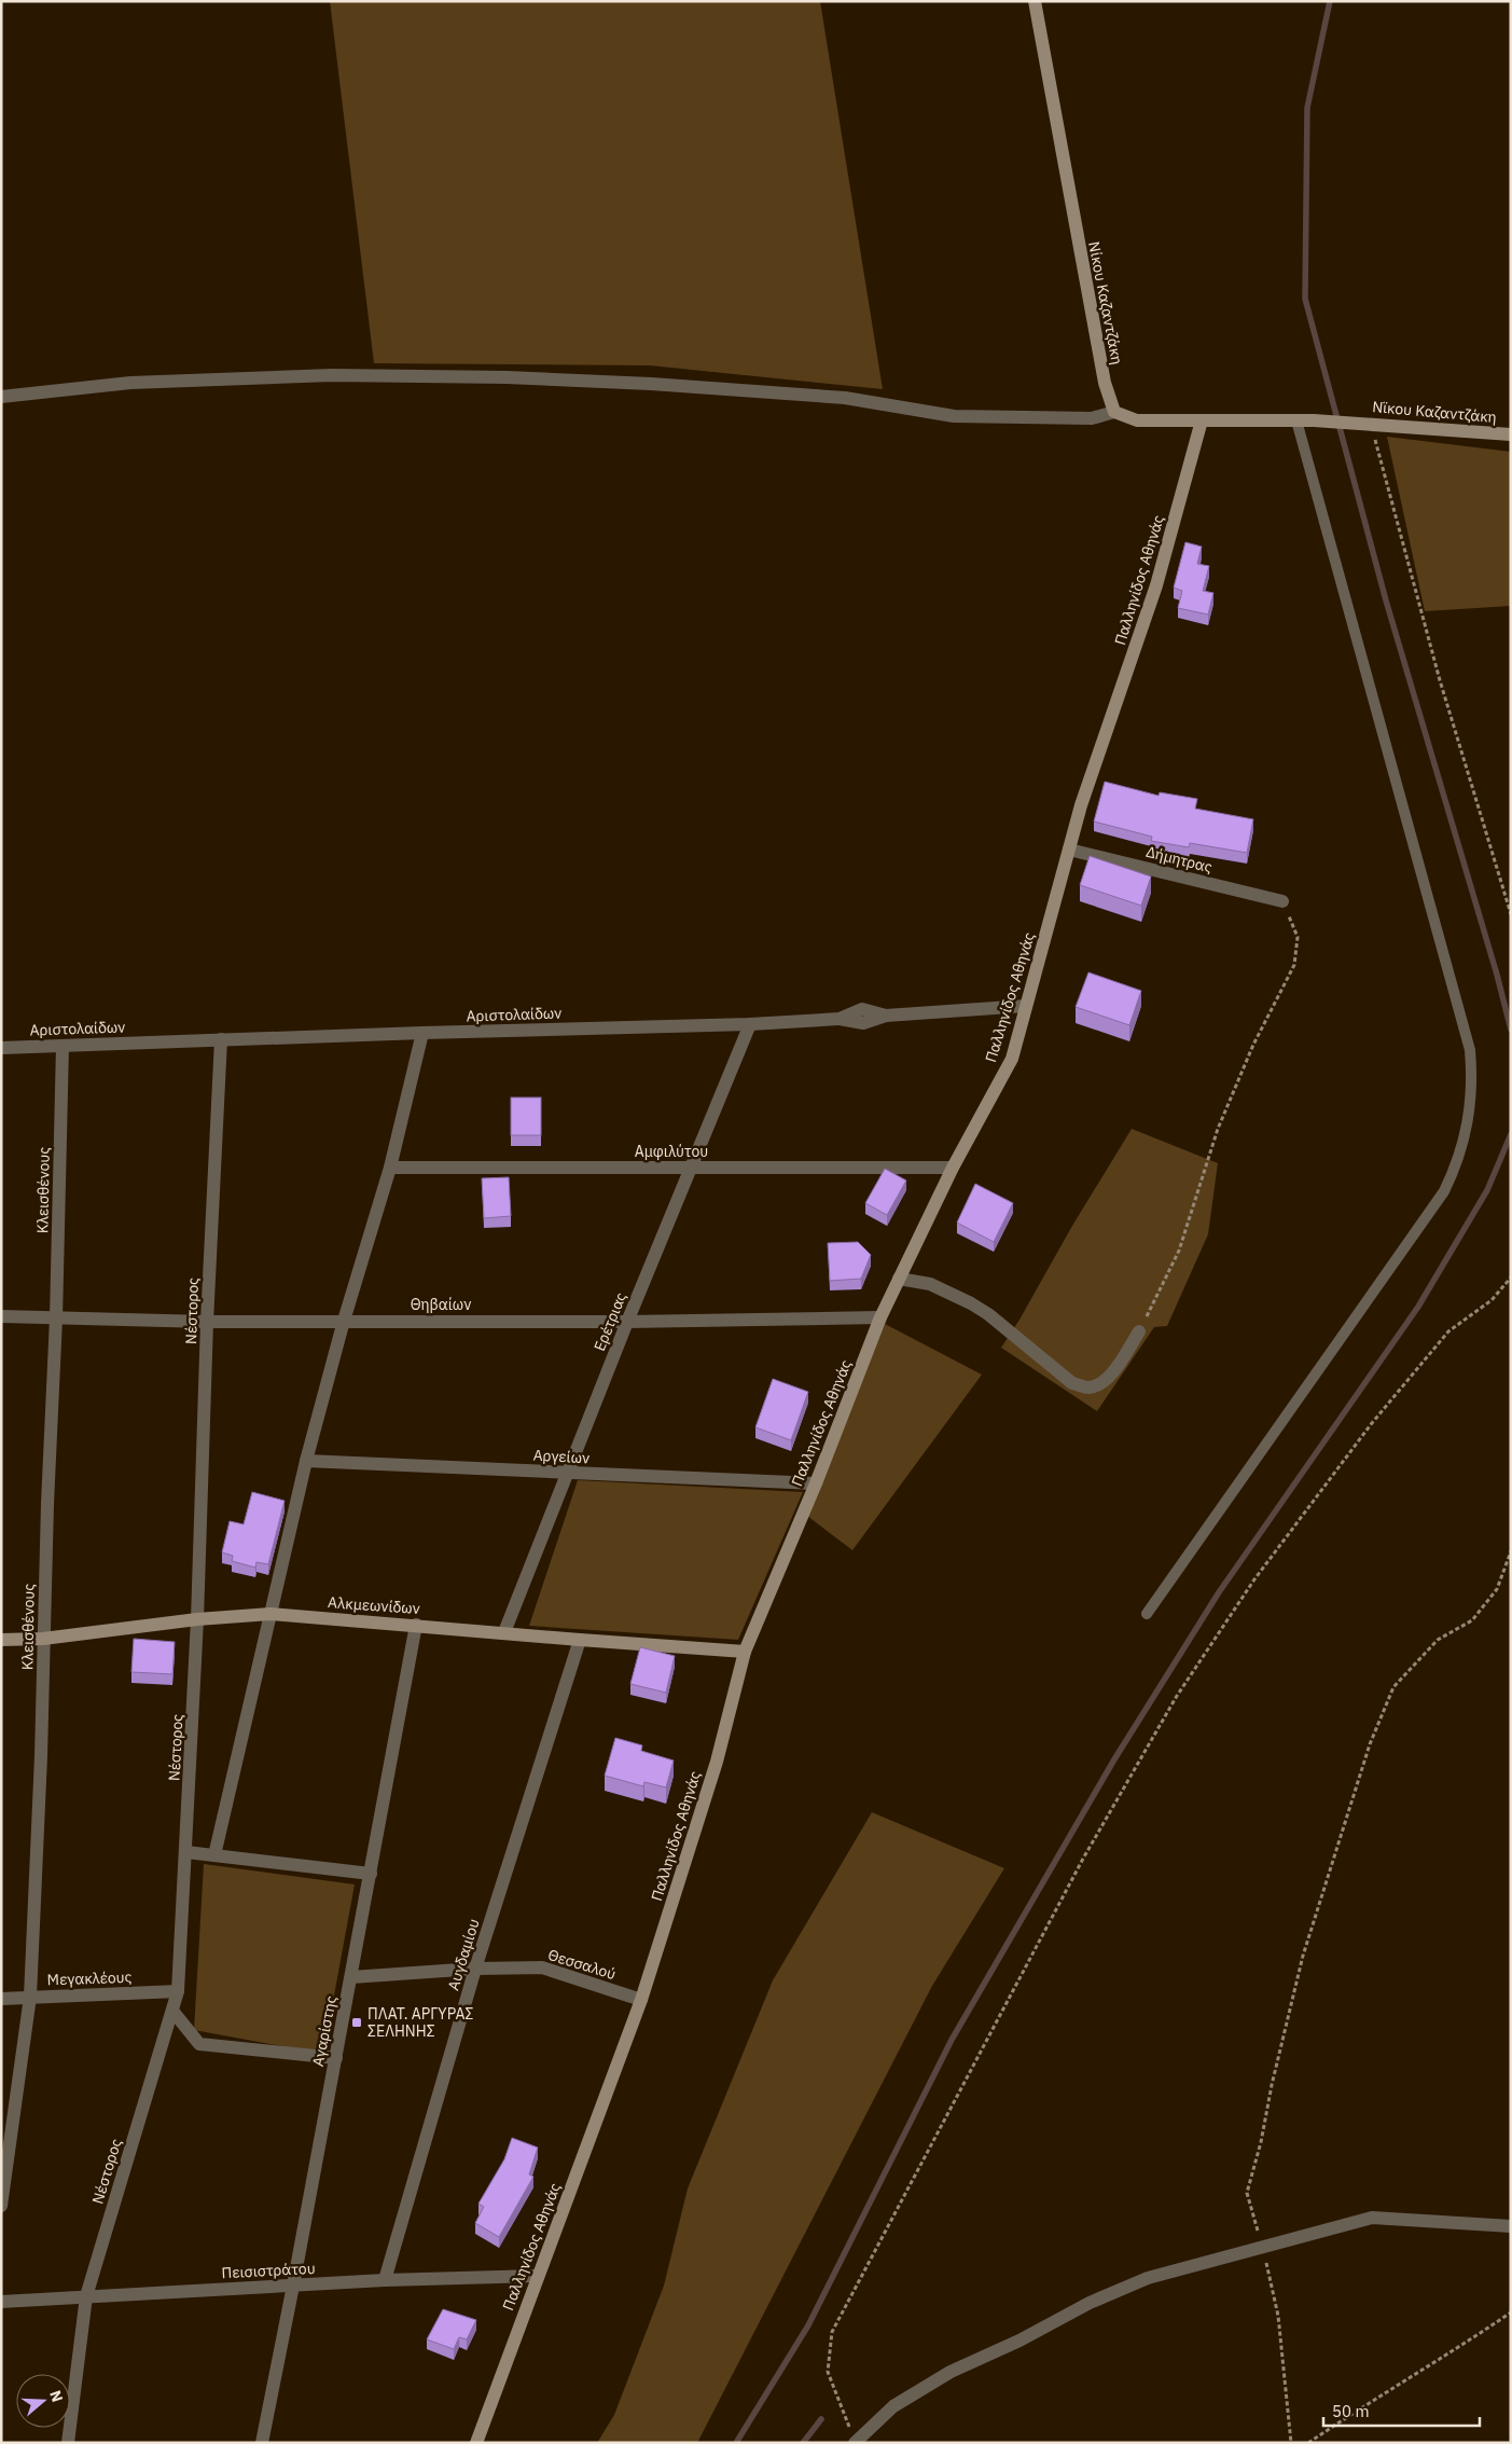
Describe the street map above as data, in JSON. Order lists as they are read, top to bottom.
{
  "streets": {
    "street": [
      "Νίκου Καζαντζάκη",
      "Νϊκου Καζαντζάκη",
      "Παλληνίδος Αθηνάς",
      "Δήμητρας",
      "Αριστολαίδων",
      "Αμφιλύτου",
      "Κλεισθένους",
      "Θηβαίων",
      "Νέστορος",
      "Ερέτριας",
      "Αργείων",
      "Αλκμεωνίδων",
      "Αυγδαμίου",
      "Θεσσαλού",
      "Μεγακλέους",
      "Αγαρίστης",
      "Πεισιστράτου"
    ]
  },
  "crossings": [
    ["Παλληνίδος Αθηνάς", "Δήμητρας"],
    ["Παλληνίδος Αθηνάς", "Αριστολαίδων"],
    ["Παλληνίδος Αθηνάς", "Αμφιλύτου"],
    ["Παλληνίδος Αθηνάς", "Θηβαίων"],
    ["Παλληνίδος Αθηνάς", "Αργείων"],
    ["Παλληνίδος Αθηνάς", "Αλκμεωνίδων"],
    ["Παλληνίδος Αθηνάς", "Θεσσαλού"],
    ["Παλληνίδος Αθηνάς", "Πεισιστράτου"],
    ["Αριστολαίδων", "Κλεισθένους"],
    ["Αριστολαίδων", "Νέστορος"],
    ["Αριστολαίδων", "Ερέτριας"],
    ["Αμφιλύτου", "Ερέτριας"],
    ["Κλεισθένους", "Θηβαίων"],
    ["Κλεισθένους", "Αλκμεωνίδων"],
    ["Κλεισθένους", "Μεγακλέους"],
    ["Θηβαίων", "Νέστορος"],
    ["Θηβαίων", "Ερέτριας"],
    ["Νέστορος", "Αλκμεωνίδων"],
    ["Νέστορος", "Μεγακλέους"],
    ["Νέστορος", "Πεισιστράτου"],
    ["Ερέτριας", "Αργείων"],
    ["Ερέτριας", "Αλκμεωνίδων"],
    ["Αλκμεωνίδων", "Αυγδαμίου"],
    ["Αλκμεωνίδων", "Αγαρίστης"],
    ["Αυγδαμίου", "Θεσσαλού"],
    ["Αυγδαμίου", "Πεισιστράτου"],
    ["Θεσσαλού", "Αγαρίστης"],
    ["Αγαρίστης", "Πεισιστράτου"]
  ],
  "places": {
    "transit": ["ΠΛΑΤ. ΑΡΓΥΡΑΣ ΣΕΛΗΝΗΣ"]
  },
  "scale_bar": "50 m",
  "north": "right"
}
